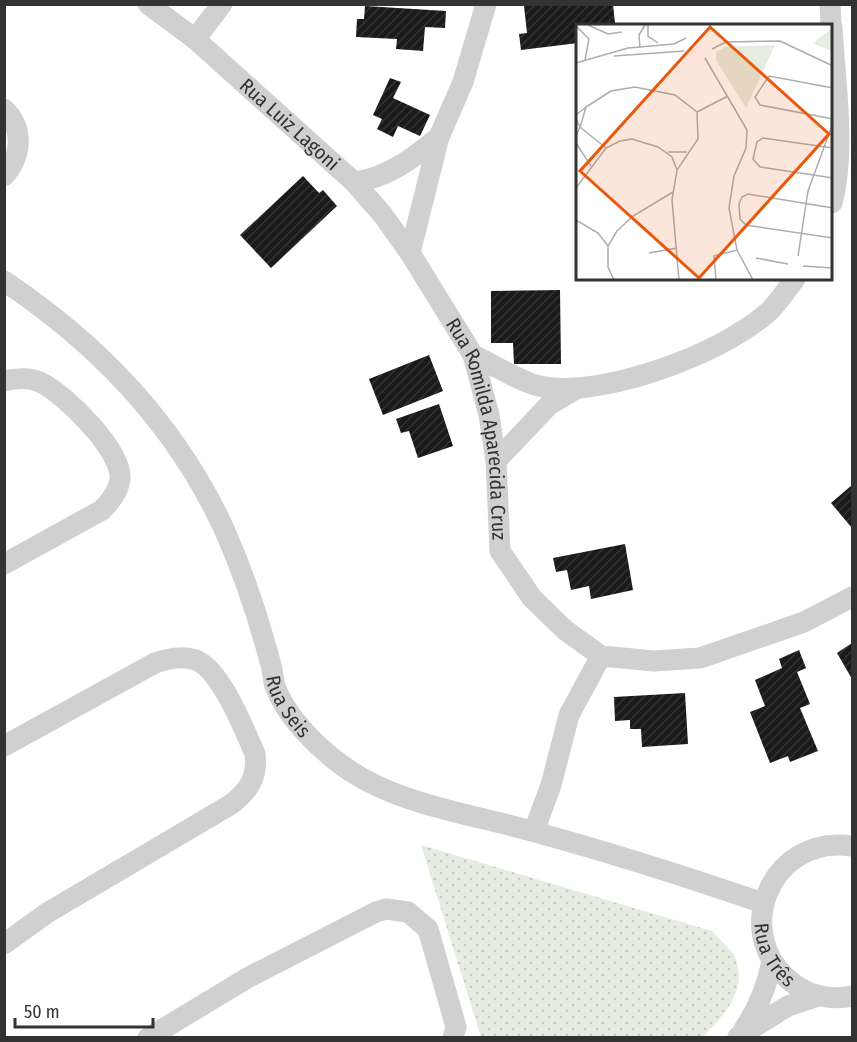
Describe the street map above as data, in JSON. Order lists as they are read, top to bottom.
{
  "streets": {
    "street": [
      "Rua Luiz Lagoni",
      "Rua Romilda Aparecida Cruz",
      "Rua Seis",
      "Rua Três"
    ]
  },
  "crossings": [
    ["Rua Luiz Lagoni", "Rua Romilda Aparecida Cruz"],
    ["Rua Seis", "Rua Três"]
  ],
  "scale_bar": "50 m"
}
